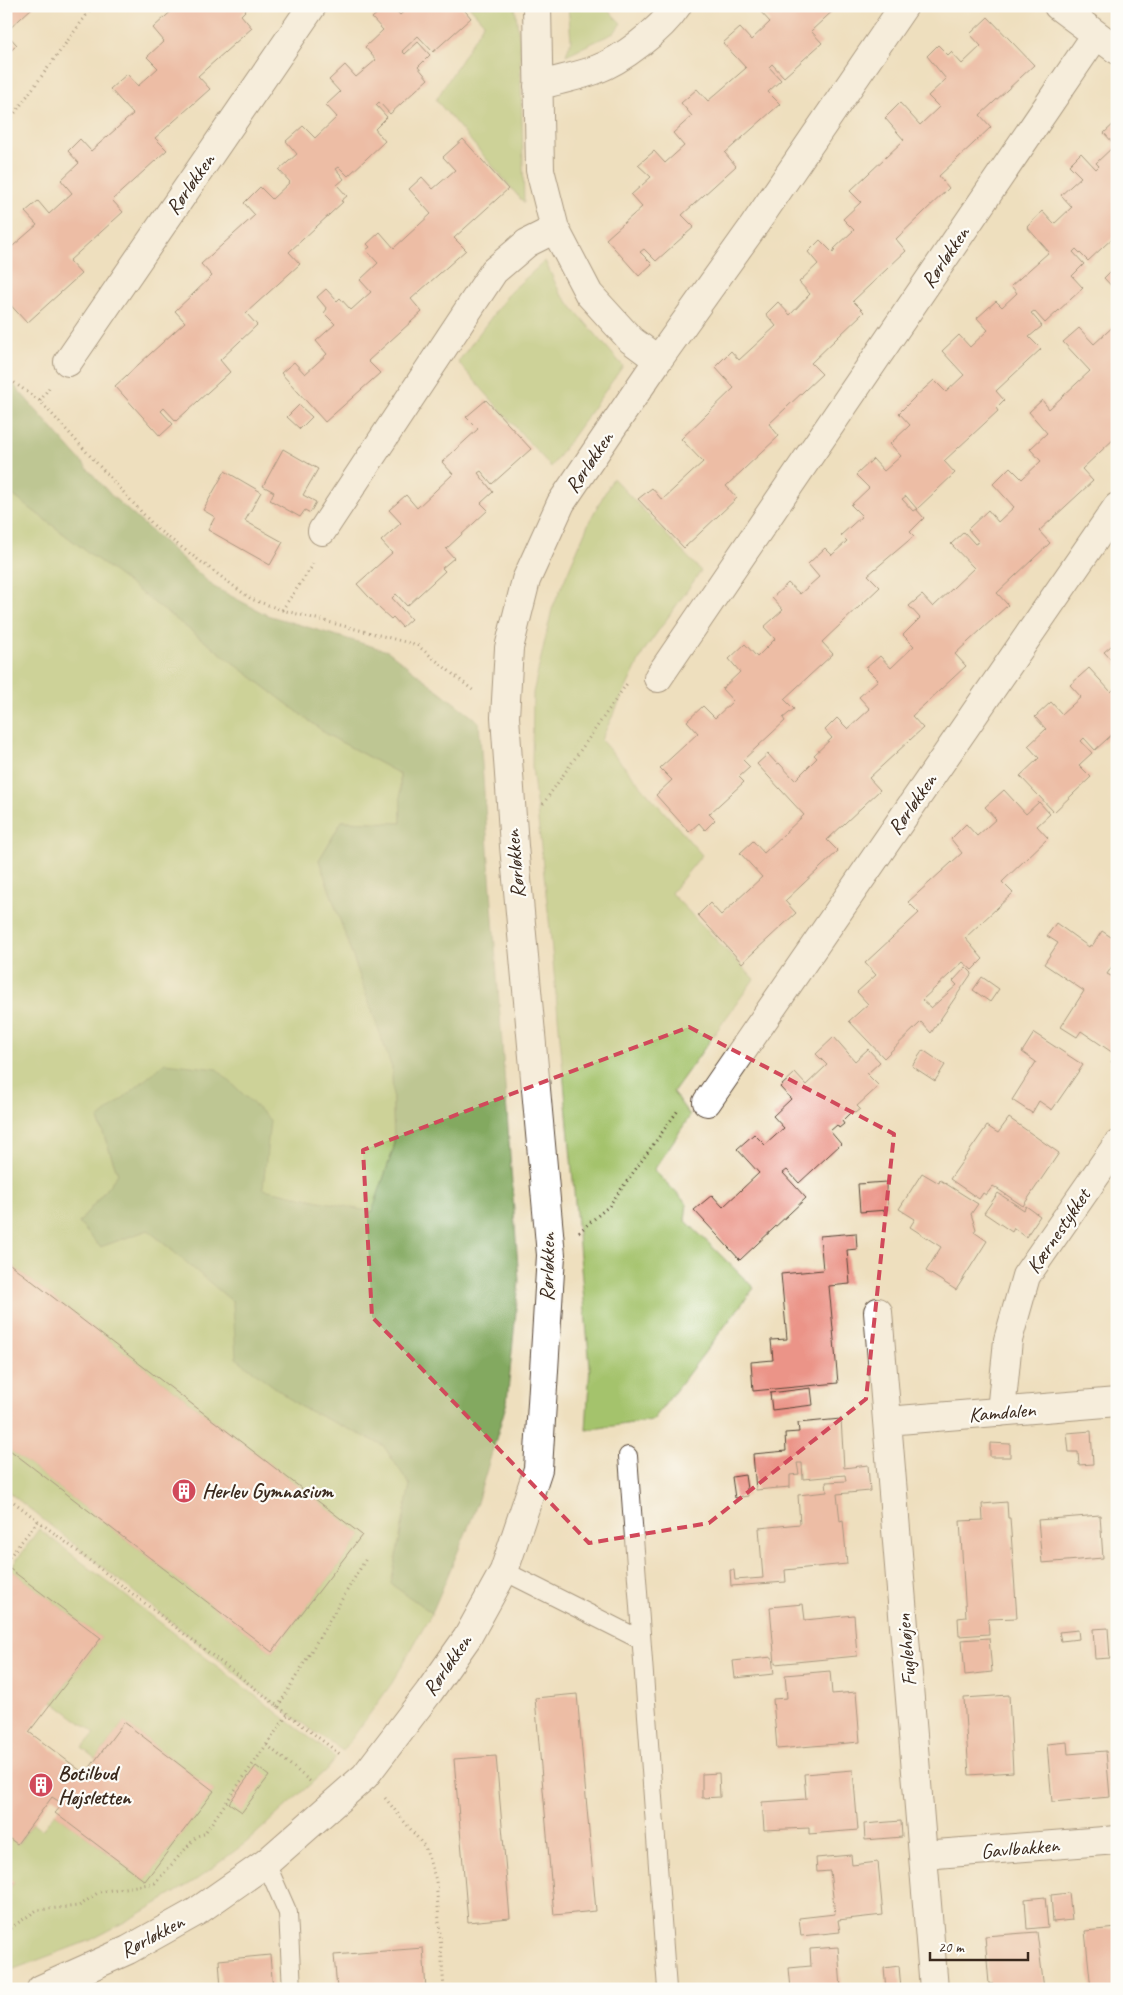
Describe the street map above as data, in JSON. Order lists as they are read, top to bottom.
{
  "streets": {
    "street": [
      "Rørløkken",
      "Kærnestykket",
      "Kamdalen",
      "Fuglehøjen",
      "Gavlbakken"
    ]
  },
  "crossings": [
    ["Kærnestykket", "Kamdalen"],
    ["Kamdalen", "Fuglehøjen"],
    ["Fuglehøjen", "Gavlbakken"]
  ],
  "places": {
    "building": ["Herlev Gymnasium", "Botilbud Højsletten"]
  },
  "scale_bar": "20 m"
}
